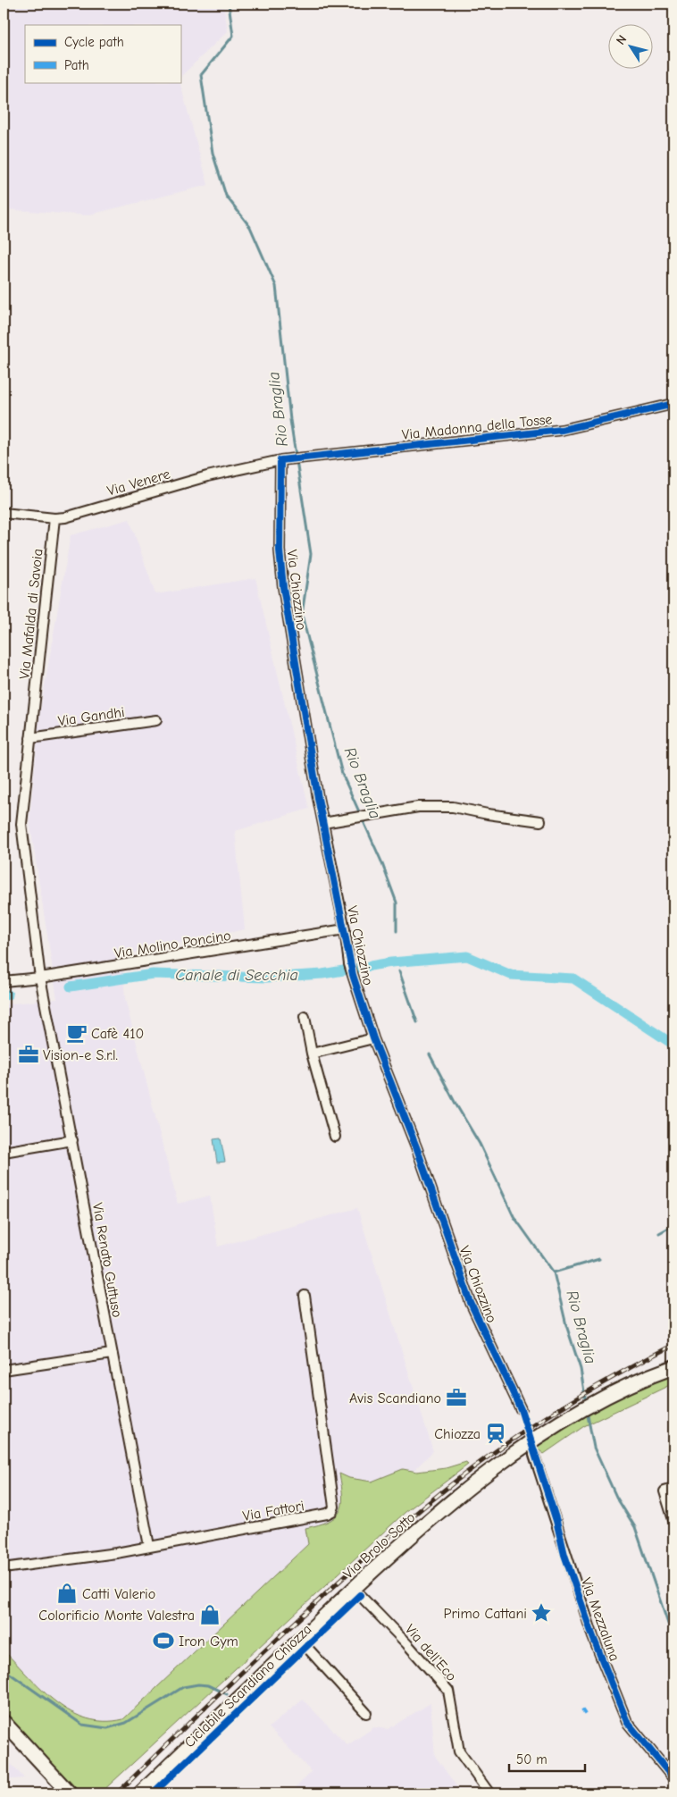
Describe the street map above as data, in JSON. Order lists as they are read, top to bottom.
{
  "streets": {
    "main road": ["Via Brolo Sotto"],
    "street": [
      "Via Madonna della Tosse",
      "Via Venere",
      "Via Chiozzino",
      "Via Mafalda di Savoia",
      "Via Gandhi",
      "Via Molino Poncino",
      "Via Renato Guttuso",
      "Via Fattori",
      "Via Mezzaluna",
      "Via dell'Eco"
    ],
    "cycle path": ["Ciclabile Scandiano Chiozza"]
  },
  "crossings": [
    ["Via Madonna della Tosse", "Via Venere"],
    ["Via Madonna della Tosse", "Via Chiozzino"],
    ["Via Venere", "Via Chiozzino"],
    ["Via Venere", "Via Mafalda di Savoia"],
    ["Via Chiozzino", "Via Molino Poncino"],
    ["Via Mafalda di Savoia", "Via Gandhi"],
    ["Via Mafalda di Savoia", "Via Molino Poncino"],
    ["Via Mafalda di Savoia", "Via Renato Guttuso"],
    ["Via Molino Poncino", "Via Renato Guttuso"],
    ["Via Renato Guttuso", "Via Fattori"],
    ["Via Brolo Sotto", "Via dell'Eco"]
  ],
  "water": ["Rio Braglia", "Canale di Secchia"],
  "places": {
    "cafe": ["Cafè 410"],
    "office": ["Vision-e S.r.l.", "Avis Scandiano"],
    "station": ["Chiozza"],
    "shop": ["Catti Valerio", "Colorificio Monte Valestra"],
    "place": ["Primo Cattani"],
    "sports": ["Iron Gym"]
  },
  "legend": ["Cycle path", "Path"],
  "scale_bar": "50 m",
  "north": "top left"
}
